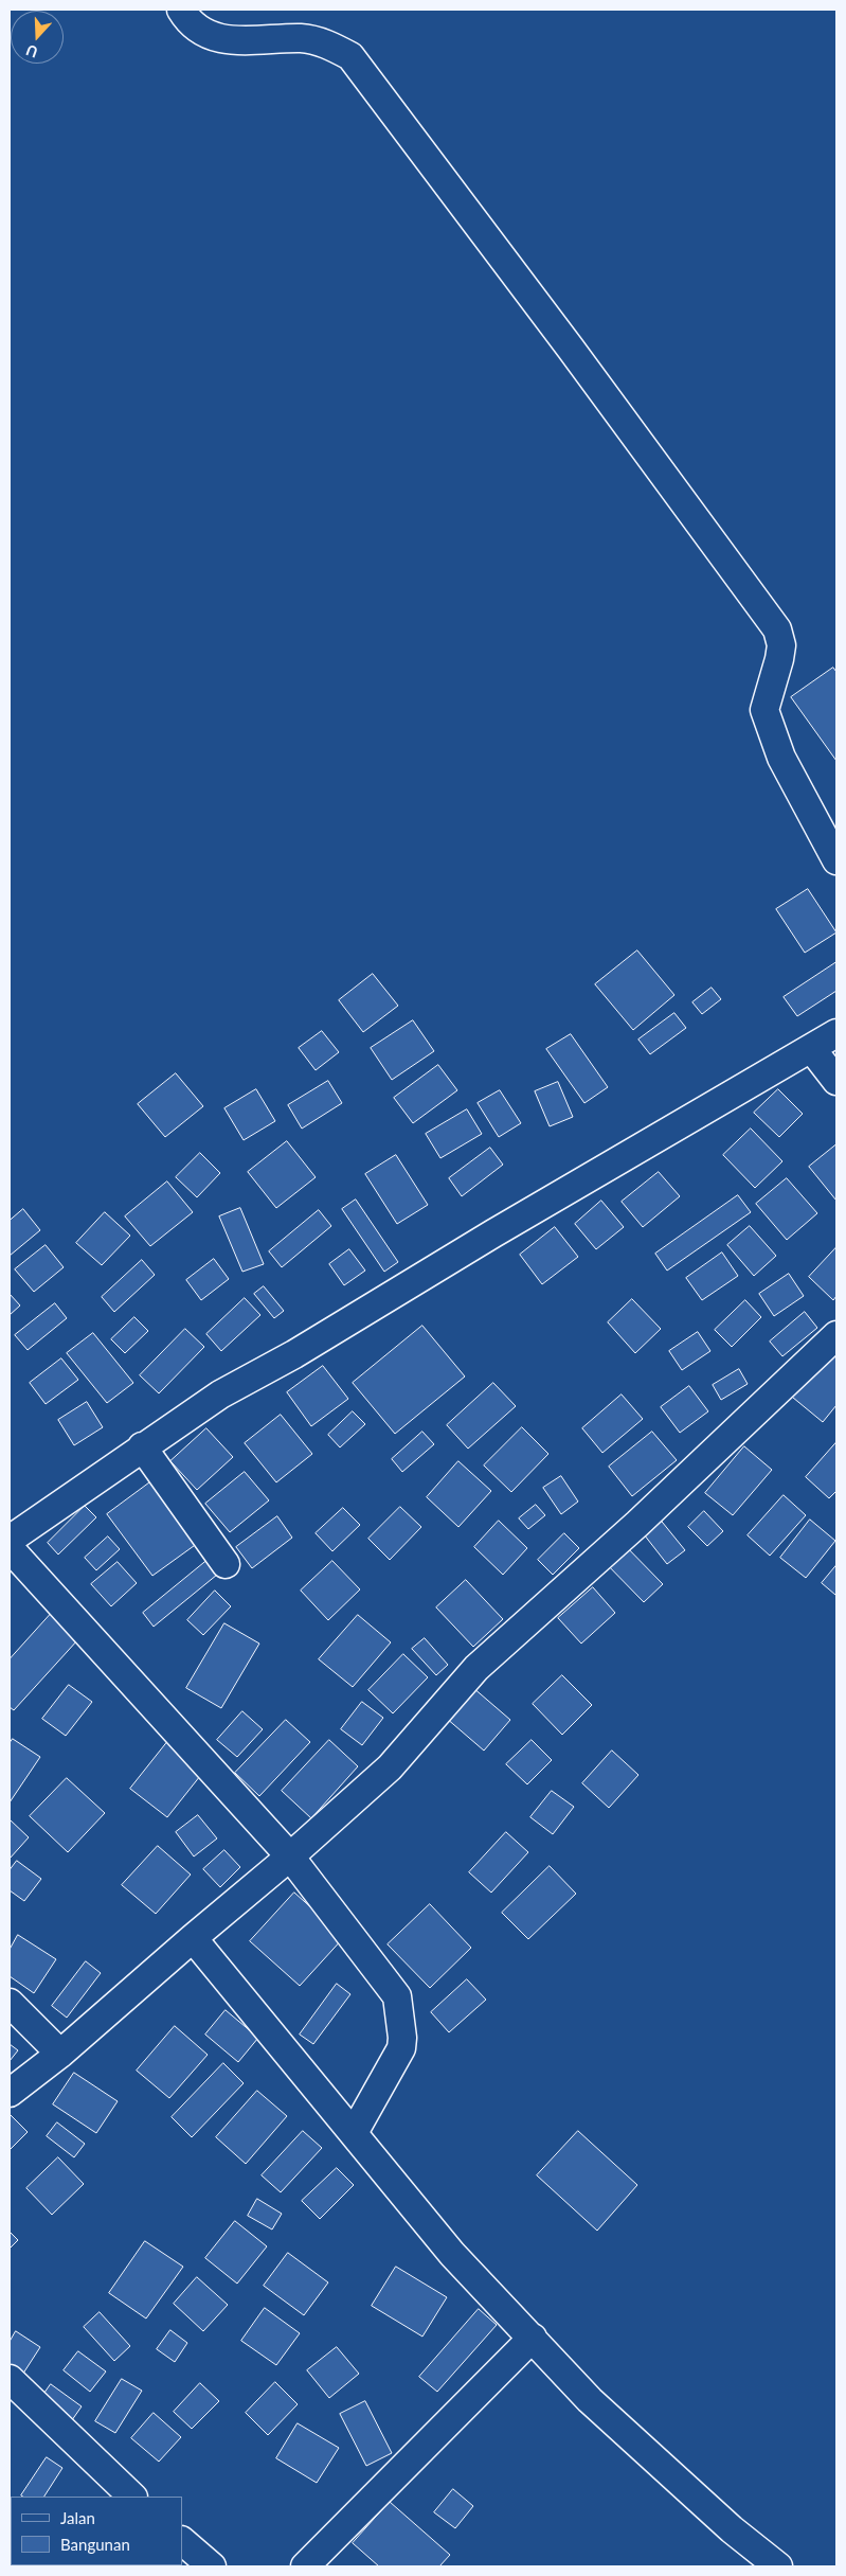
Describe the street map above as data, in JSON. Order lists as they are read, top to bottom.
{
  "legend": ["Jalan", "Bangunan"],
  "north": "bottom"
}
